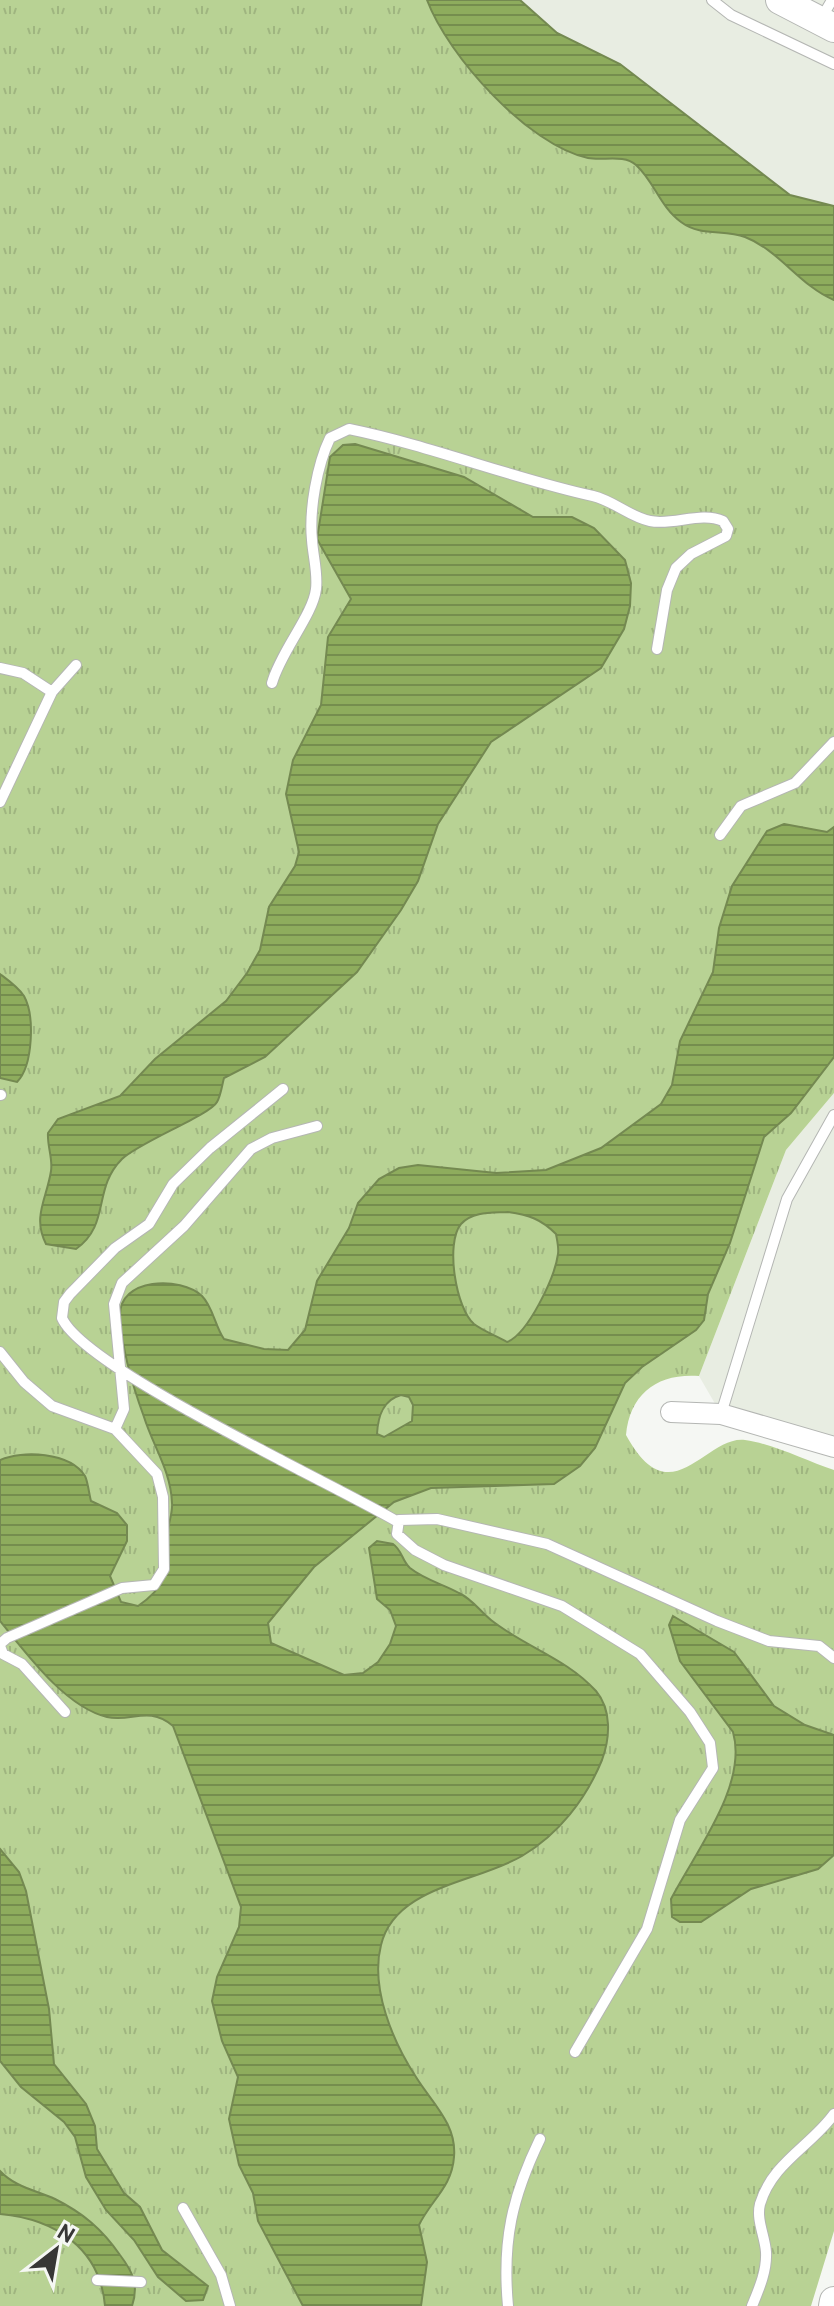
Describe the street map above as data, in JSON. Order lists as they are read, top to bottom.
{
  "north": "top right"
}
